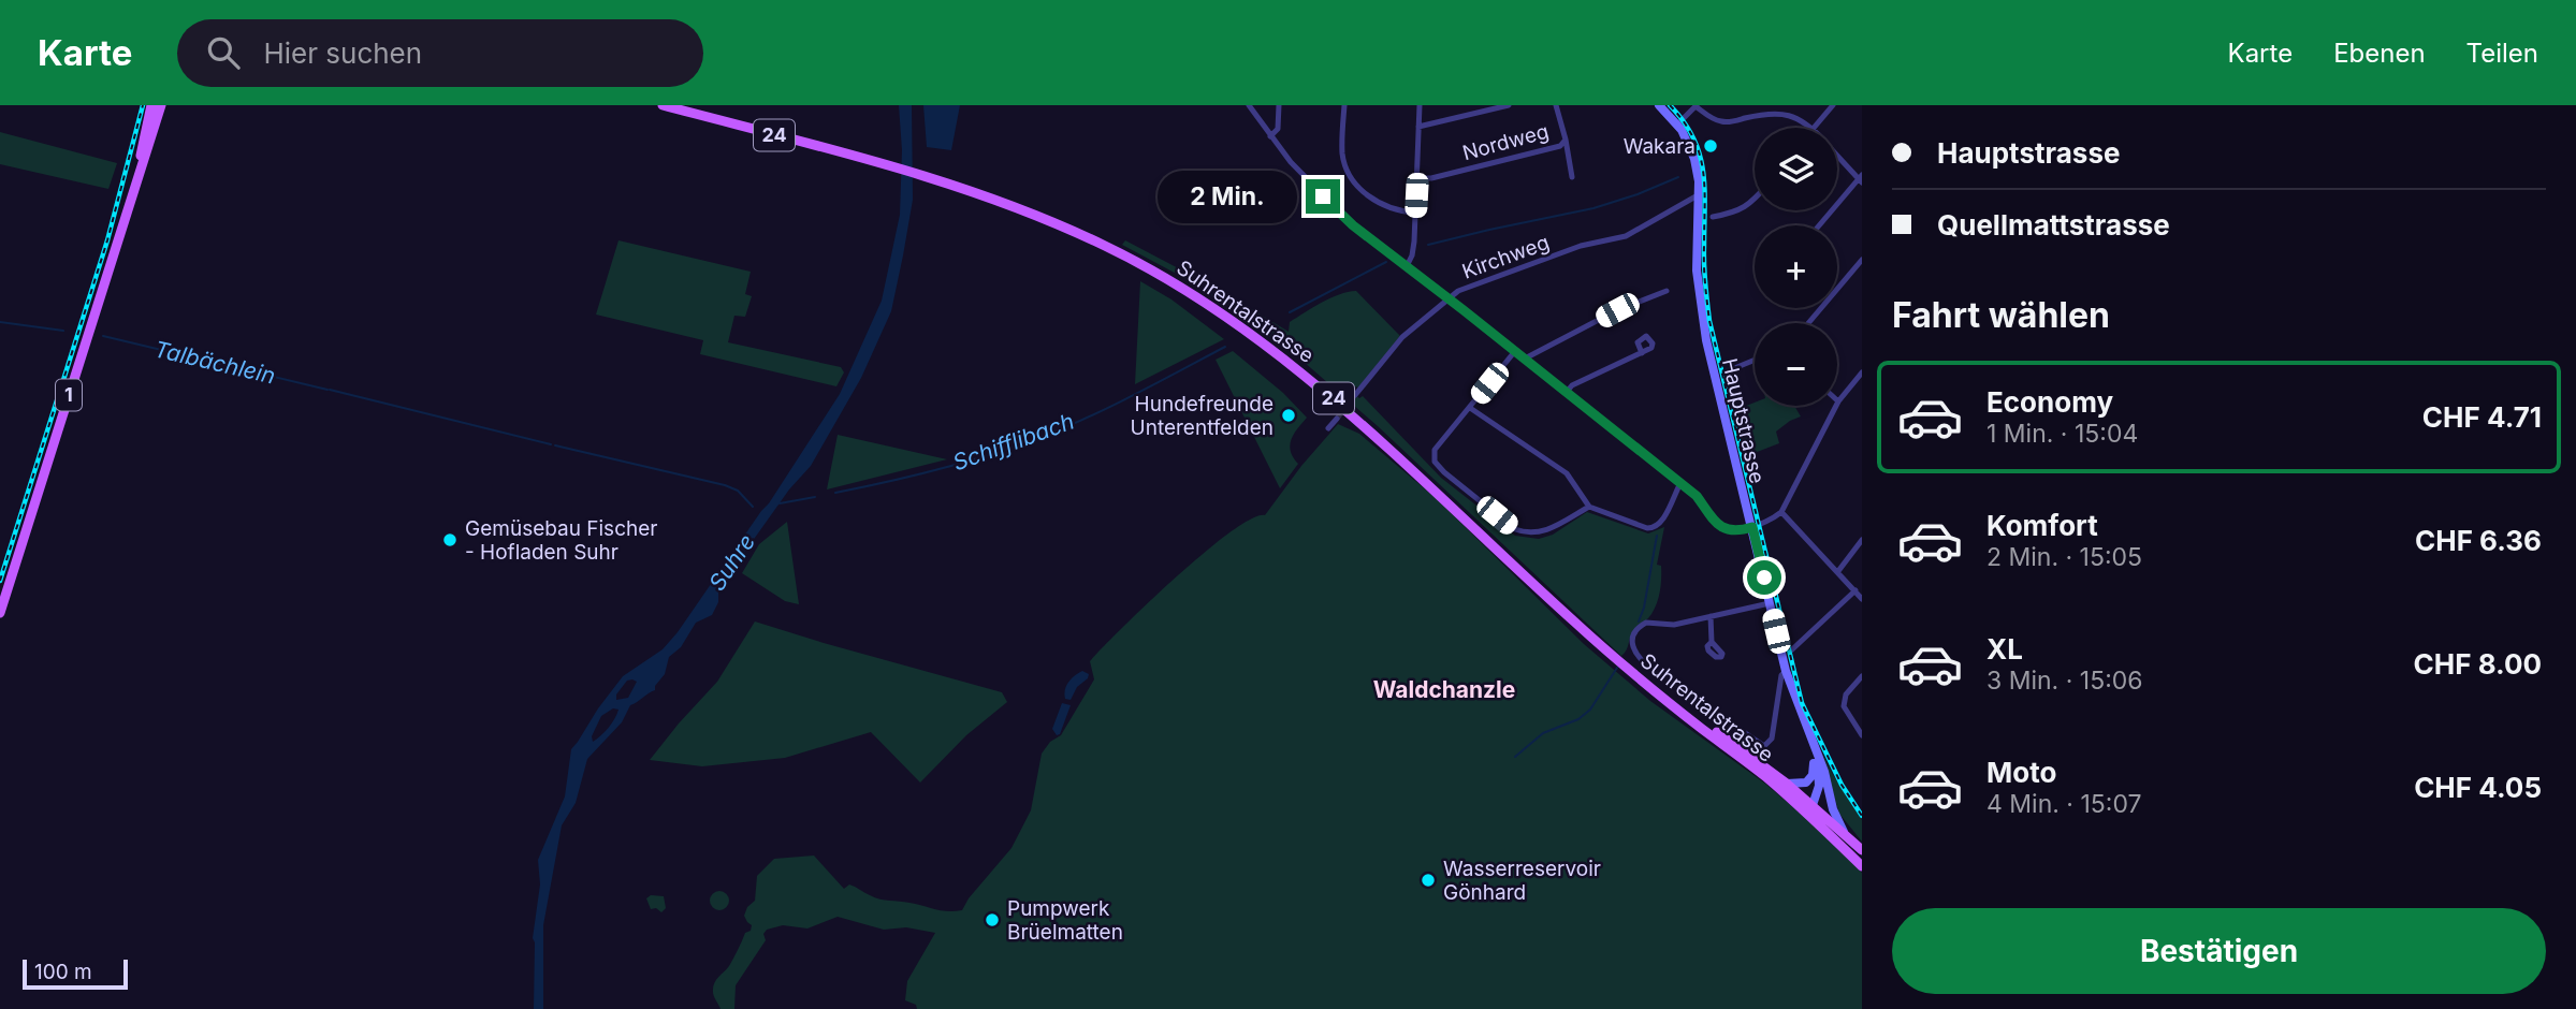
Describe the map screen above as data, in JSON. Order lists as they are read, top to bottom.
{
  "streets": {
    "main road": [
      "24",
      "Suhrentalstrasse",
      "1",
      "Hauptstrasse"
    ],
    "street": ["Nordweg", "Kirchweg"]
  },
  "crossings": [
    ["24", "Suhrentalstrasse"],
    ["Kirchweg", "Hauptstrasse"]
  ],
  "districts": ["Waldchanzle"],
  "water": ["Talbächlein", "Schifflibach", "Suhre"],
  "places": [
    "Wakara",
    "Hundefreunde Unterentfelden",
    "Gemüsebau Fischer - Hofladen Suhr",
    "Wasserreservoir Gönhard",
    "Pumpwerk Brüelmatten"
  ],
  "scale_bar": "100 m",
  "page": {
    "header": "Karte",
    "search": "Hier suchen",
    "nav": ["Karte", "Ebenen", "Teilen"],
    "banner": ["Hauptstrasse", "Quellmattstrasse"],
    "map_buttons": ["+", "−"],
    "bubble": "2 Min.",
    "heading": "Fahrt wählen",
    "list": [
      {
        "name": "Economy",
        "note": "1 Min. · 15:04",
        "value": "CHF 4.71"
      },
      {
        "name": "Komfort",
        "note": "2 Min. · 15:05",
        "value": "CHF 6.36"
      },
      {
        "name": "XL",
        "note": "3 Min. · 15:06",
        "value": "CHF 8.00"
      },
      {
        "name": "Moto",
        "note": "4 Min. · 15:07",
        "value": "CHF 4.05"
      }
    ],
    "buttons": "Bestätigen",
    "scale": "100 m"
  }
}
